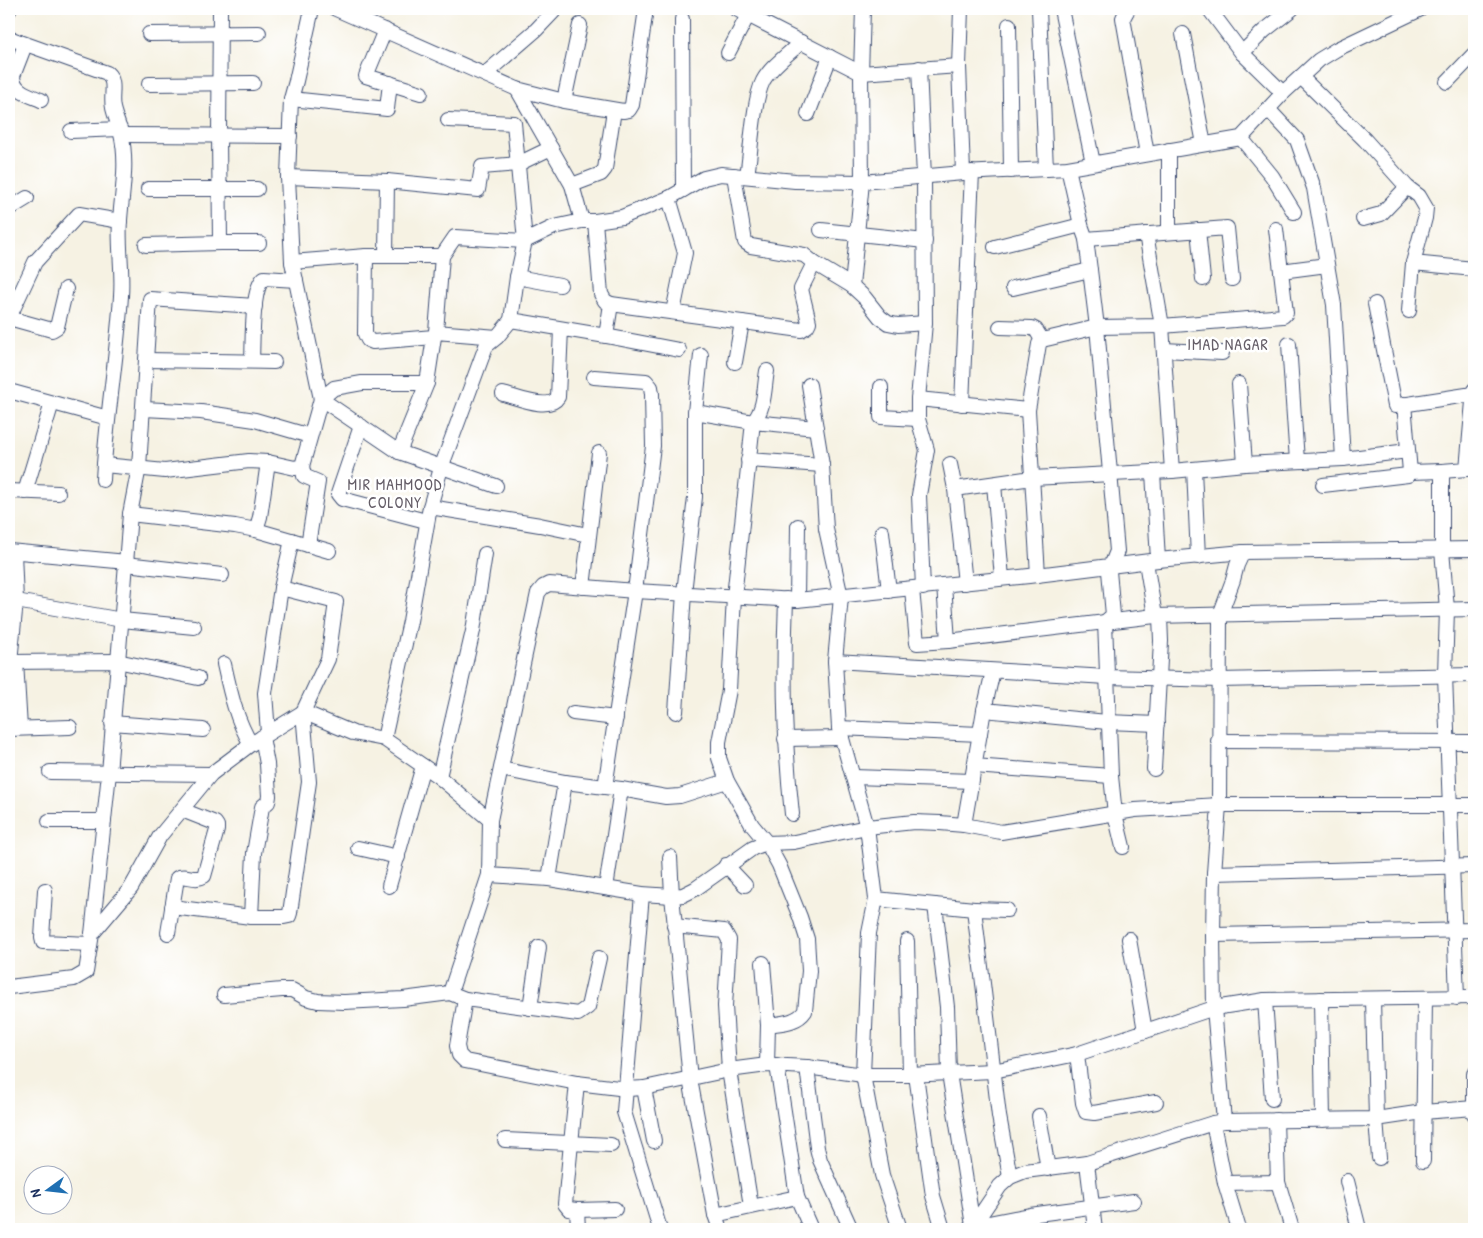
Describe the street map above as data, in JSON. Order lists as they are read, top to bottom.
{
  "districts": ["IMAD NAGAR", "MIR MAHMOOD COLONY"],
  "north": "left"
}
